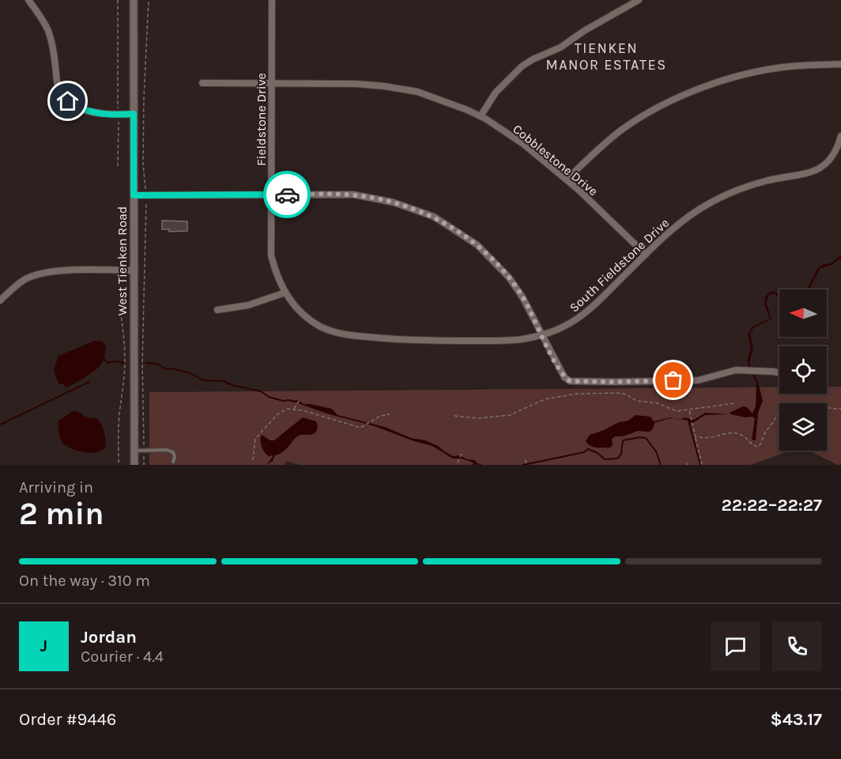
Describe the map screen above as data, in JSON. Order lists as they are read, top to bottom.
{
  "streets": {
    "street": [
      "Fieldstone Drive",
      "Cobblestone Drive",
      "West Tienken Road",
      "South Fieldstone Drive"
    ]
  },
  "crossings": [
    ["Fieldstone Drive", "Cobblestone Drive"],
    ["Fieldstone Drive", "South Fieldstone Drive"],
    ["Cobblestone Drive", "South Fieldstone Drive"]
  ],
  "districts": ["TIENKEN MANOR ESTATES"],
  "north": "left",
  "page": {
    "heading": ["2 min", "Arriving in", "22:22–22:27"],
    "panel": [
      "Jordan",
      "Courier · 4.4",
      "Order #9446",
      "$43.17"
    ],
    "bar": "On the way · 310 m",
    "round": "J"
  }
}
